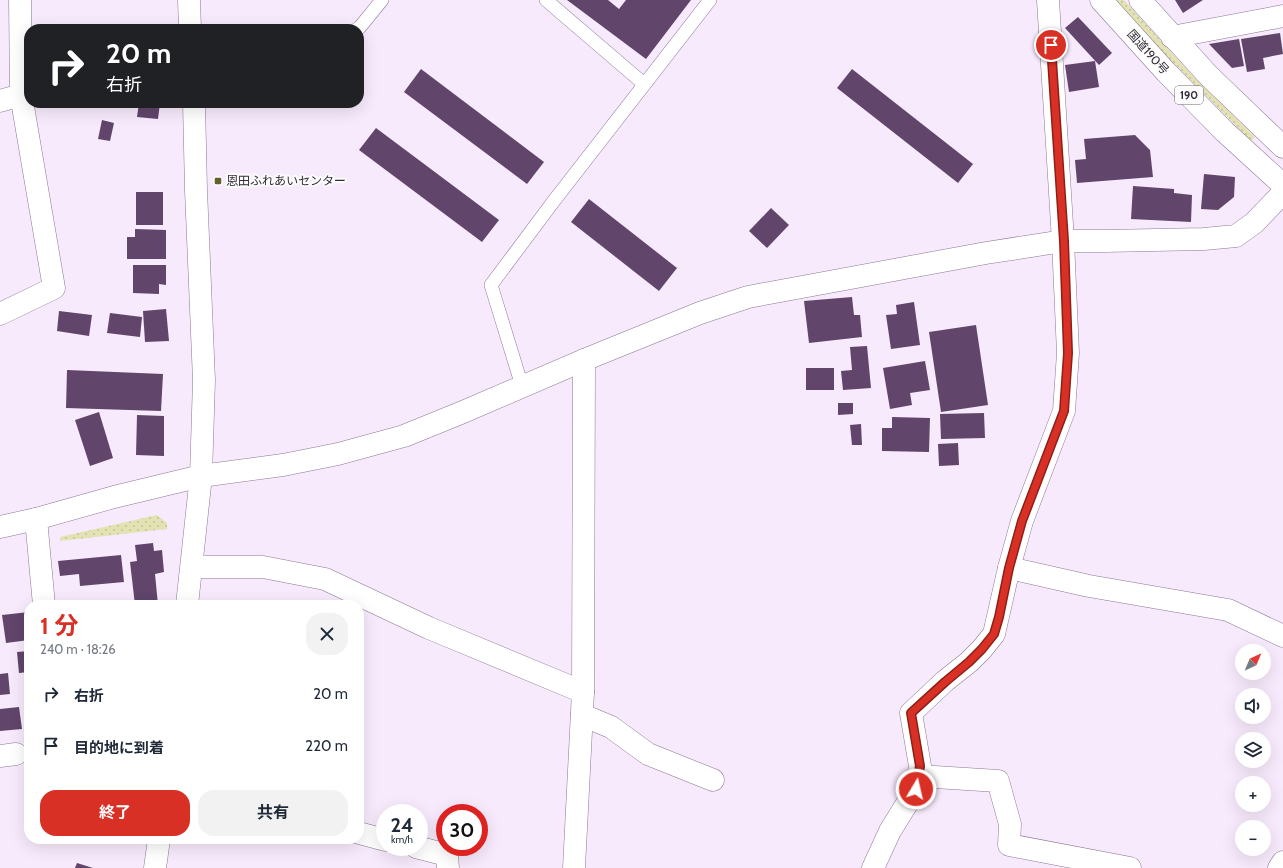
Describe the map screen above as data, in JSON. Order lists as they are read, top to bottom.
{
  "streets": {
    "main road": ["国道190号", "190"]
  },
  "places": {
    "transit": ["恩田ふれあいセンター"]
  },
  "north": "top right",
  "page": {
    "turn": ["20 m", "右折"],
    "heading": ["1 分", "240 m · 18:26"],
    "map_buttons": ["+", "−"],
    "list": [
      {
        "name": "右折",
        "value": "20 m"
      },
      {
        "name": "目的地に到着",
        "value": "220 m"
      }
    ],
    "buttons": ["終了", "共有"],
    "speed": "24 km/h",
    "limit": "30"
  }
}
